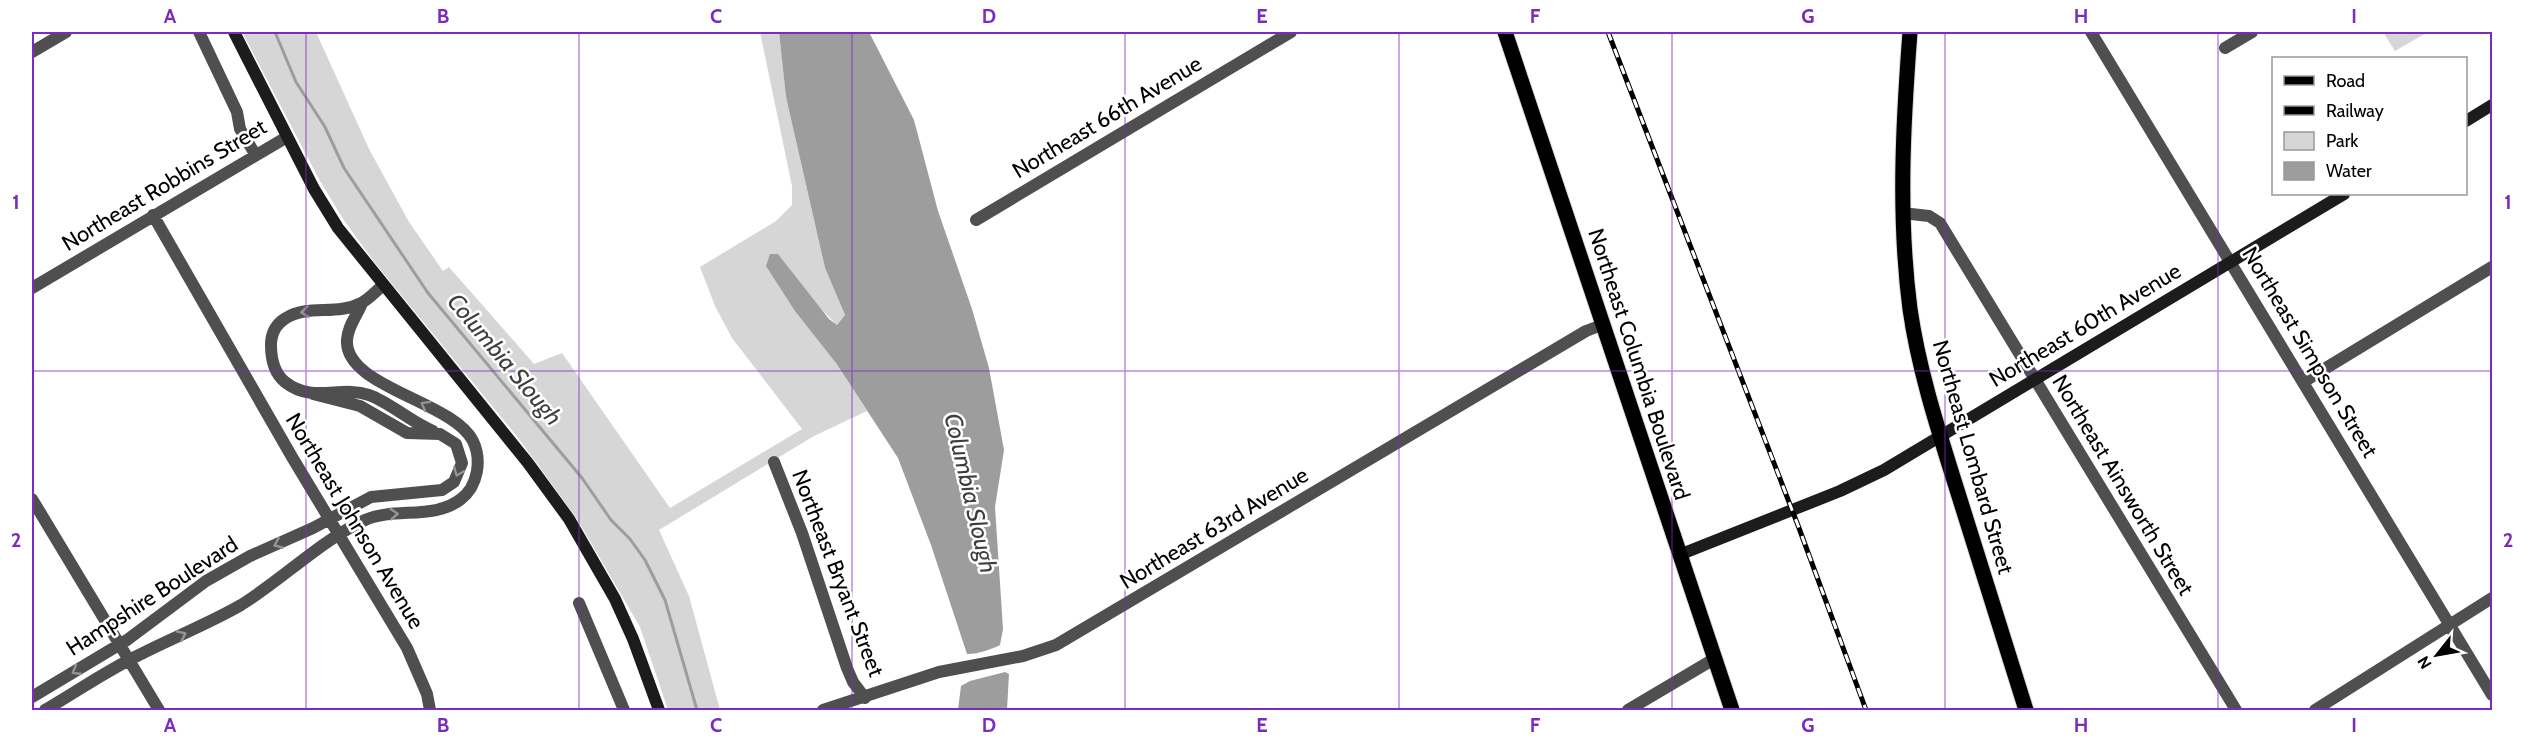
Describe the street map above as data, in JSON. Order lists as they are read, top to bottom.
{
  "streets": {
    "main road": ["Northeast Columbia Boulevard", "Northeast Lombard Street"],
    "street": [
      "Northeast 66th Avenue",
      "Northeast Robbins Street",
      "Northeast 60th Avenue",
      "Northeast Simpson Street",
      "Northeast Ainsworth Street",
      "Northeast Johnson Avenue",
      "Northeast 63rd Avenue",
      "Northeast Bryant Street",
      "Hampshire Boulevard"
    ]
  },
  "crossings": [
    ["Northeast Robbins Street", "Northeast Johnson Avenue"],
    ["Northeast 60th Avenue", "Northeast Simpson Street"],
    ["Northeast 60th Avenue", "Northeast Columbia Boulevard"],
    ["Northeast 60th Avenue", "Northeast Lombard Street"],
    ["Northeast 60th Avenue", "Northeast Ainsworth Street"],
    ["Northeast Columbia Boulevard", "Northeast 63rd Avenue"],
    ["Northeast Lombard Street", "Northeast Ainsworth Street"],
    ["Northeast Johnson Avenue", "Hampshire Boulevard"],
    ["Northeast 63rd Avenue", "Northeast Bryant Street"]
  ],
  "water": ["Columbia Slough"],
  "legend": [
    "Road",
    "Railway",
    "Park",
    "Water"
  ],
  "north": "bottom left",
  "grid": {
    "columns": [
      "A",
      "B",
      "C",
      "D",
      "E",
      "F",
      "G",
      "H",
      "I"
    ],
    "rows": ["1", "2"]
  }
}
